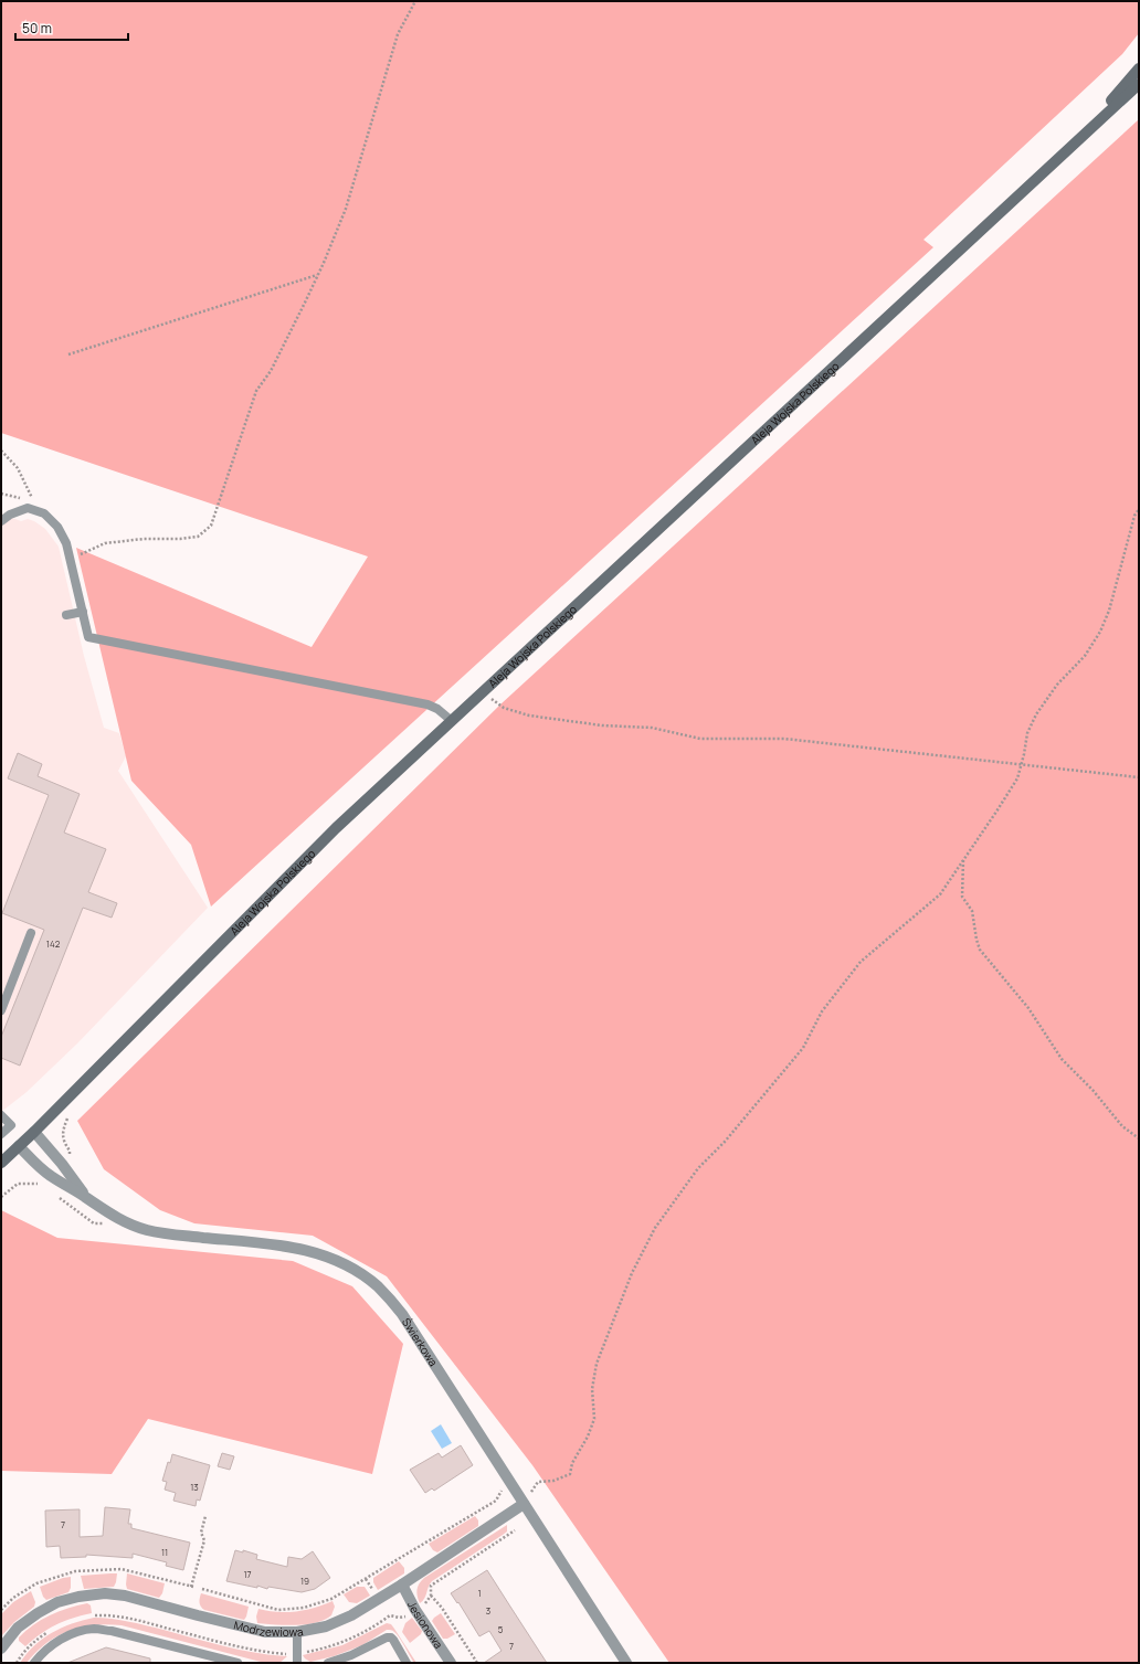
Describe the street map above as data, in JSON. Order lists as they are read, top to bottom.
{
  "streets": {
    "main road": ["Aleja Wojska Polskiego"],
    "street": ["Świerkowa", "Jesionowa", "Modrzewiowa"]
  },
  "crossings": [
    ["Świerkowa", "Modrzewiowa"],
    ["Jesionowa", "Modrzewiowa"]
  ],
  "house_numbers": [
    "142",
    "13",
    "7",
    "11",
    "17",
    "19",
    "1",
    "3",
    "5",
    "7"
  ],
  "scale_bar": "50 m"
}
